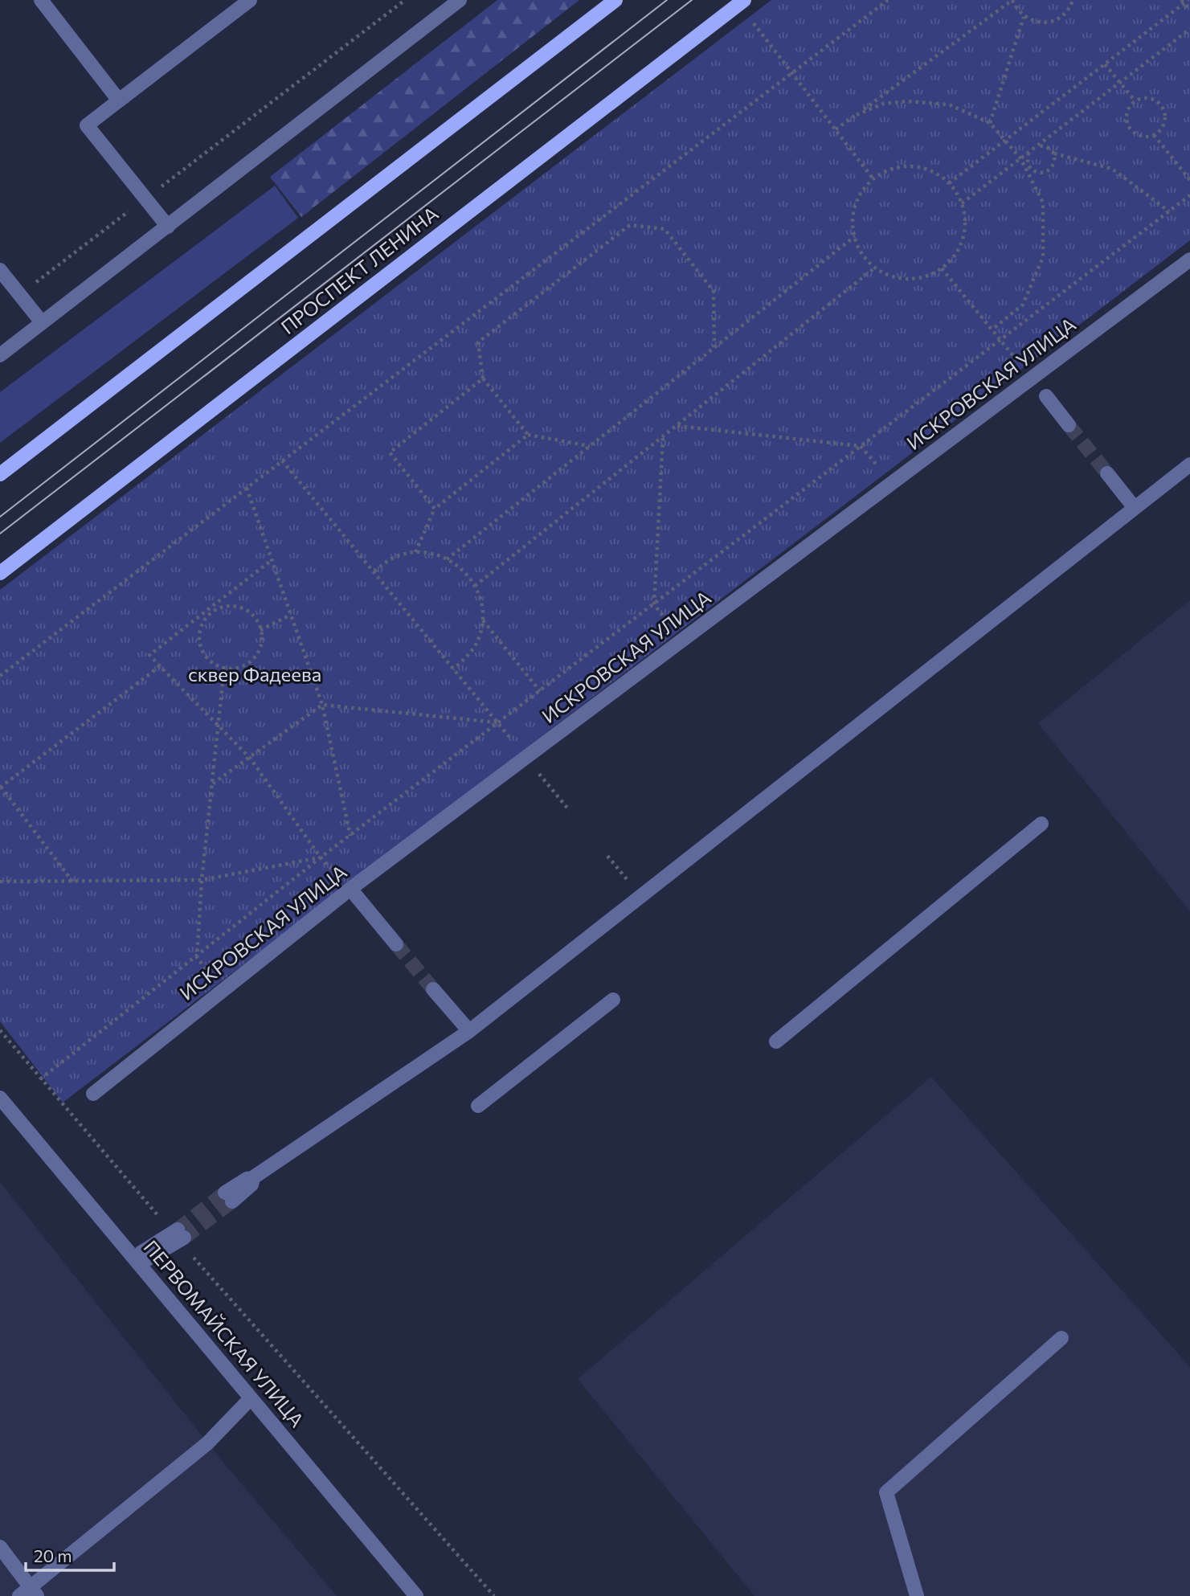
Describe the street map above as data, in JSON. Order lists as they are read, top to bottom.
{
  "streets": {
    "main road": ["ПРОСПЕКТ ЛЕНИНА"],
    "street": ["ИСКРОВСКАЯ УЛИЦА", "ПЕРВОМАЙСКАЯ УЛИЦА"]
  },
  "parks": ["сквер Фадеева"],
  "scale_bar": "20 m"
}
